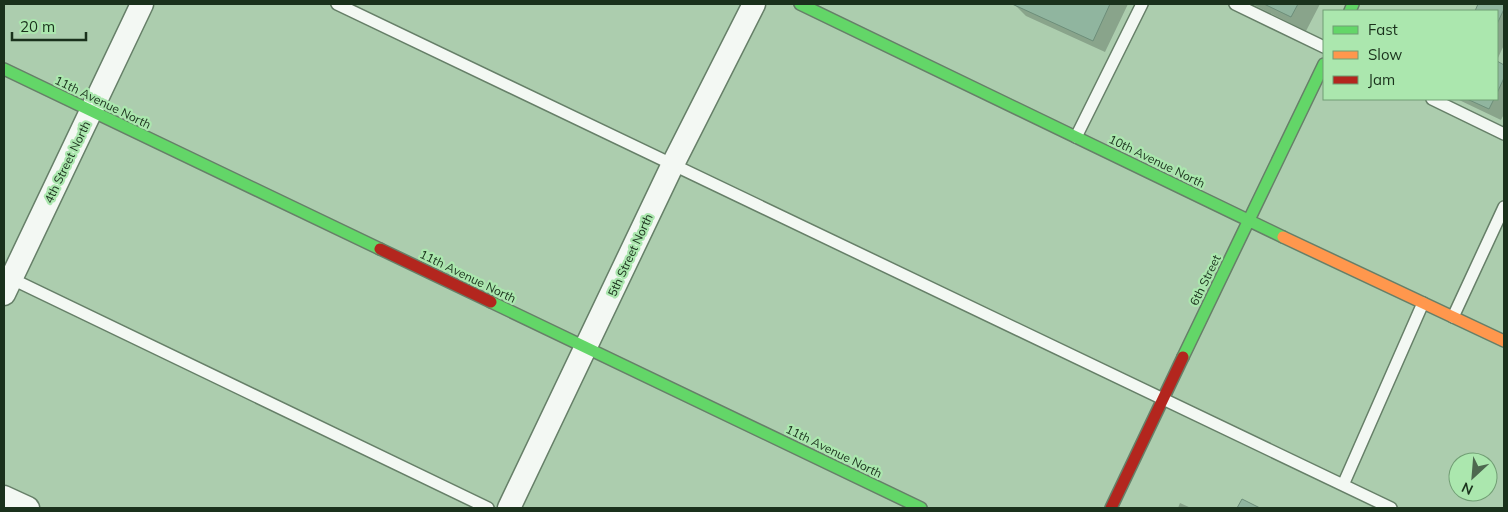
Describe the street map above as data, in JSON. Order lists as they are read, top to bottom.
{
  "streets": {
    "street": [
      "11th Avenue North",
      "10th Avenue North",
      "4th Street North",
      "5th Street North",
      "6th Street"
    ]
  },
  "crossings": [
    ["11th Avenue North", "4th Street North"],
    ["11th Avenue North", "5th Street North"],
    ["10th Avenue North", "6th Street"]
  ],
  "legend": ["Fast", "Slow", "Jam"],
  "scale_bar": "20 m",
  "north": "bottom left"
}
